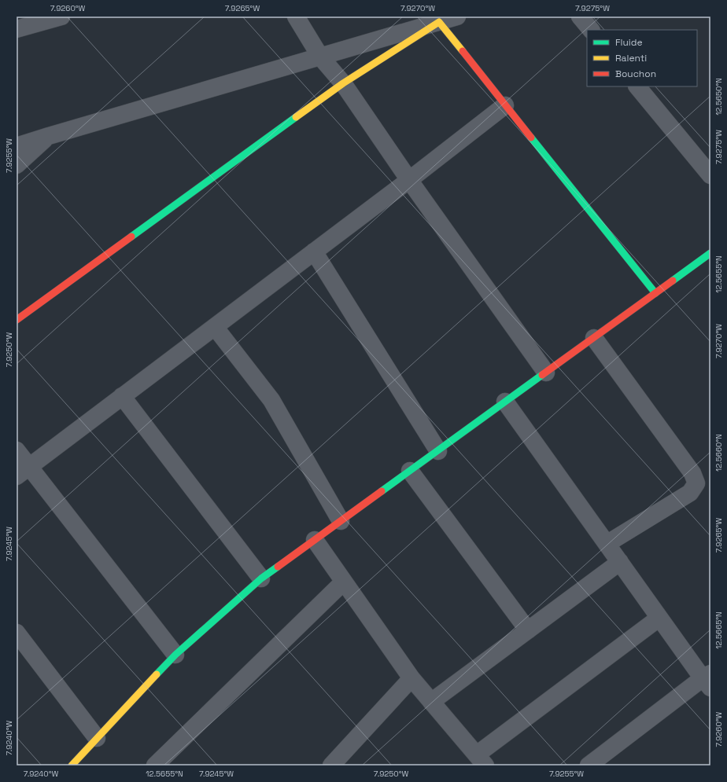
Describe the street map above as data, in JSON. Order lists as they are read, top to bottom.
{
  "legend": ["Fluide", "Ralenti", "Bouchon"],
  "coordinates": [
    "7.9260°W",
    "7.9265°W",
    "7.9270°W",
    "7.9275°W",
    "12.5650°N",
    "7.9255°W",
    "12.5655°N",
    "7.9250°W",
    "12.5660°N",
    "7.9245°W",
    "12.5665°N",
    "7.9240°W"
  ]
}
